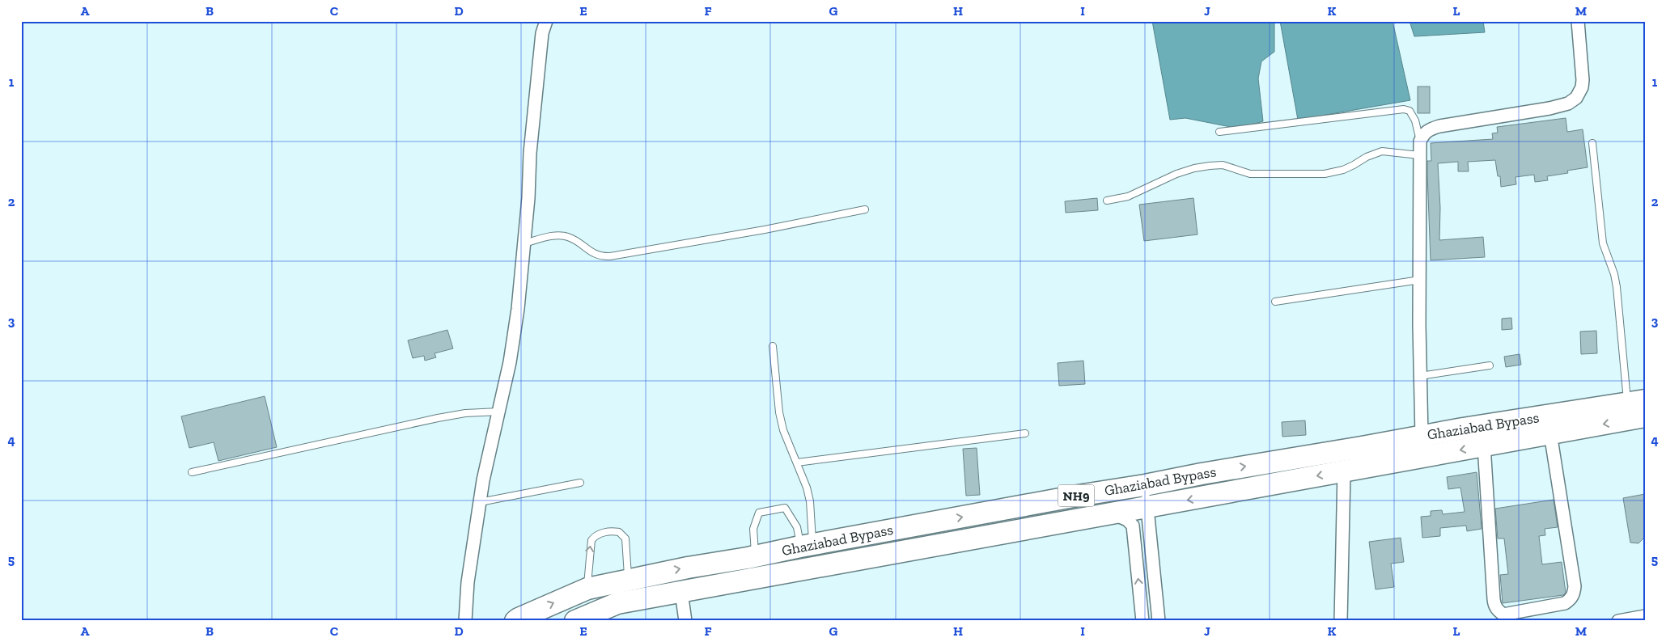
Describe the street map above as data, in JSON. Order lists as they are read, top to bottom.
{
  "streets": {
    "highway": ["Ghaziabad Bypass", "NH9"]
  },
  "grid": {
    "columns": [
      "A",
      "B",
      "C",
      "D",
      "E",
      "F",
      "G",
      "H",
      "I",
      "J",
      "K",
      "L",
      "M"
    ],
    "rows": [
      "1",
      "2",
      "3",
      "4",
      "5"
    ]
  }
}
